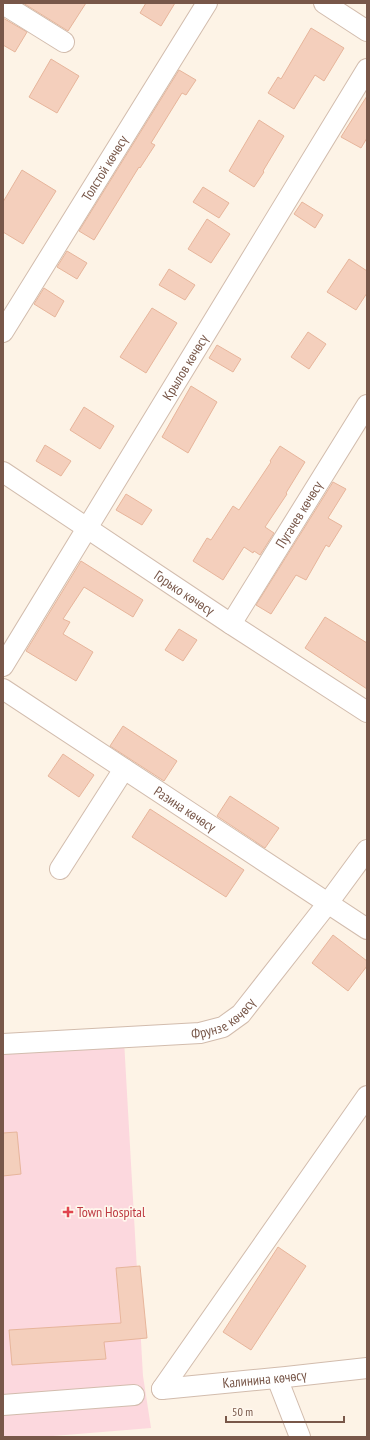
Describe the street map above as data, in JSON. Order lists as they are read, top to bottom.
{
  "streets": {
    "street": [
      "Толстой көчөсү",
      "Крылов көчөсү",
      "Пугачев көчөсү",
      "Горько көчөсү",
      "Разина көчөсү",
      "Фрунзе көчөсү",
      "Калинина көчөсү"
    ]
  },
  "crossings": [
    ["Крылов көчөсү", "Горько көчөсү"],
    ["Пугачев көчөсү", "Горько көчөсү"],
    ["Разина көчөсү", "Фрунзе көчөсү"]
  ],
  "places": {
    "health": ["Town Hospital"]
  },
  "scale_bar": "50 m"
}
